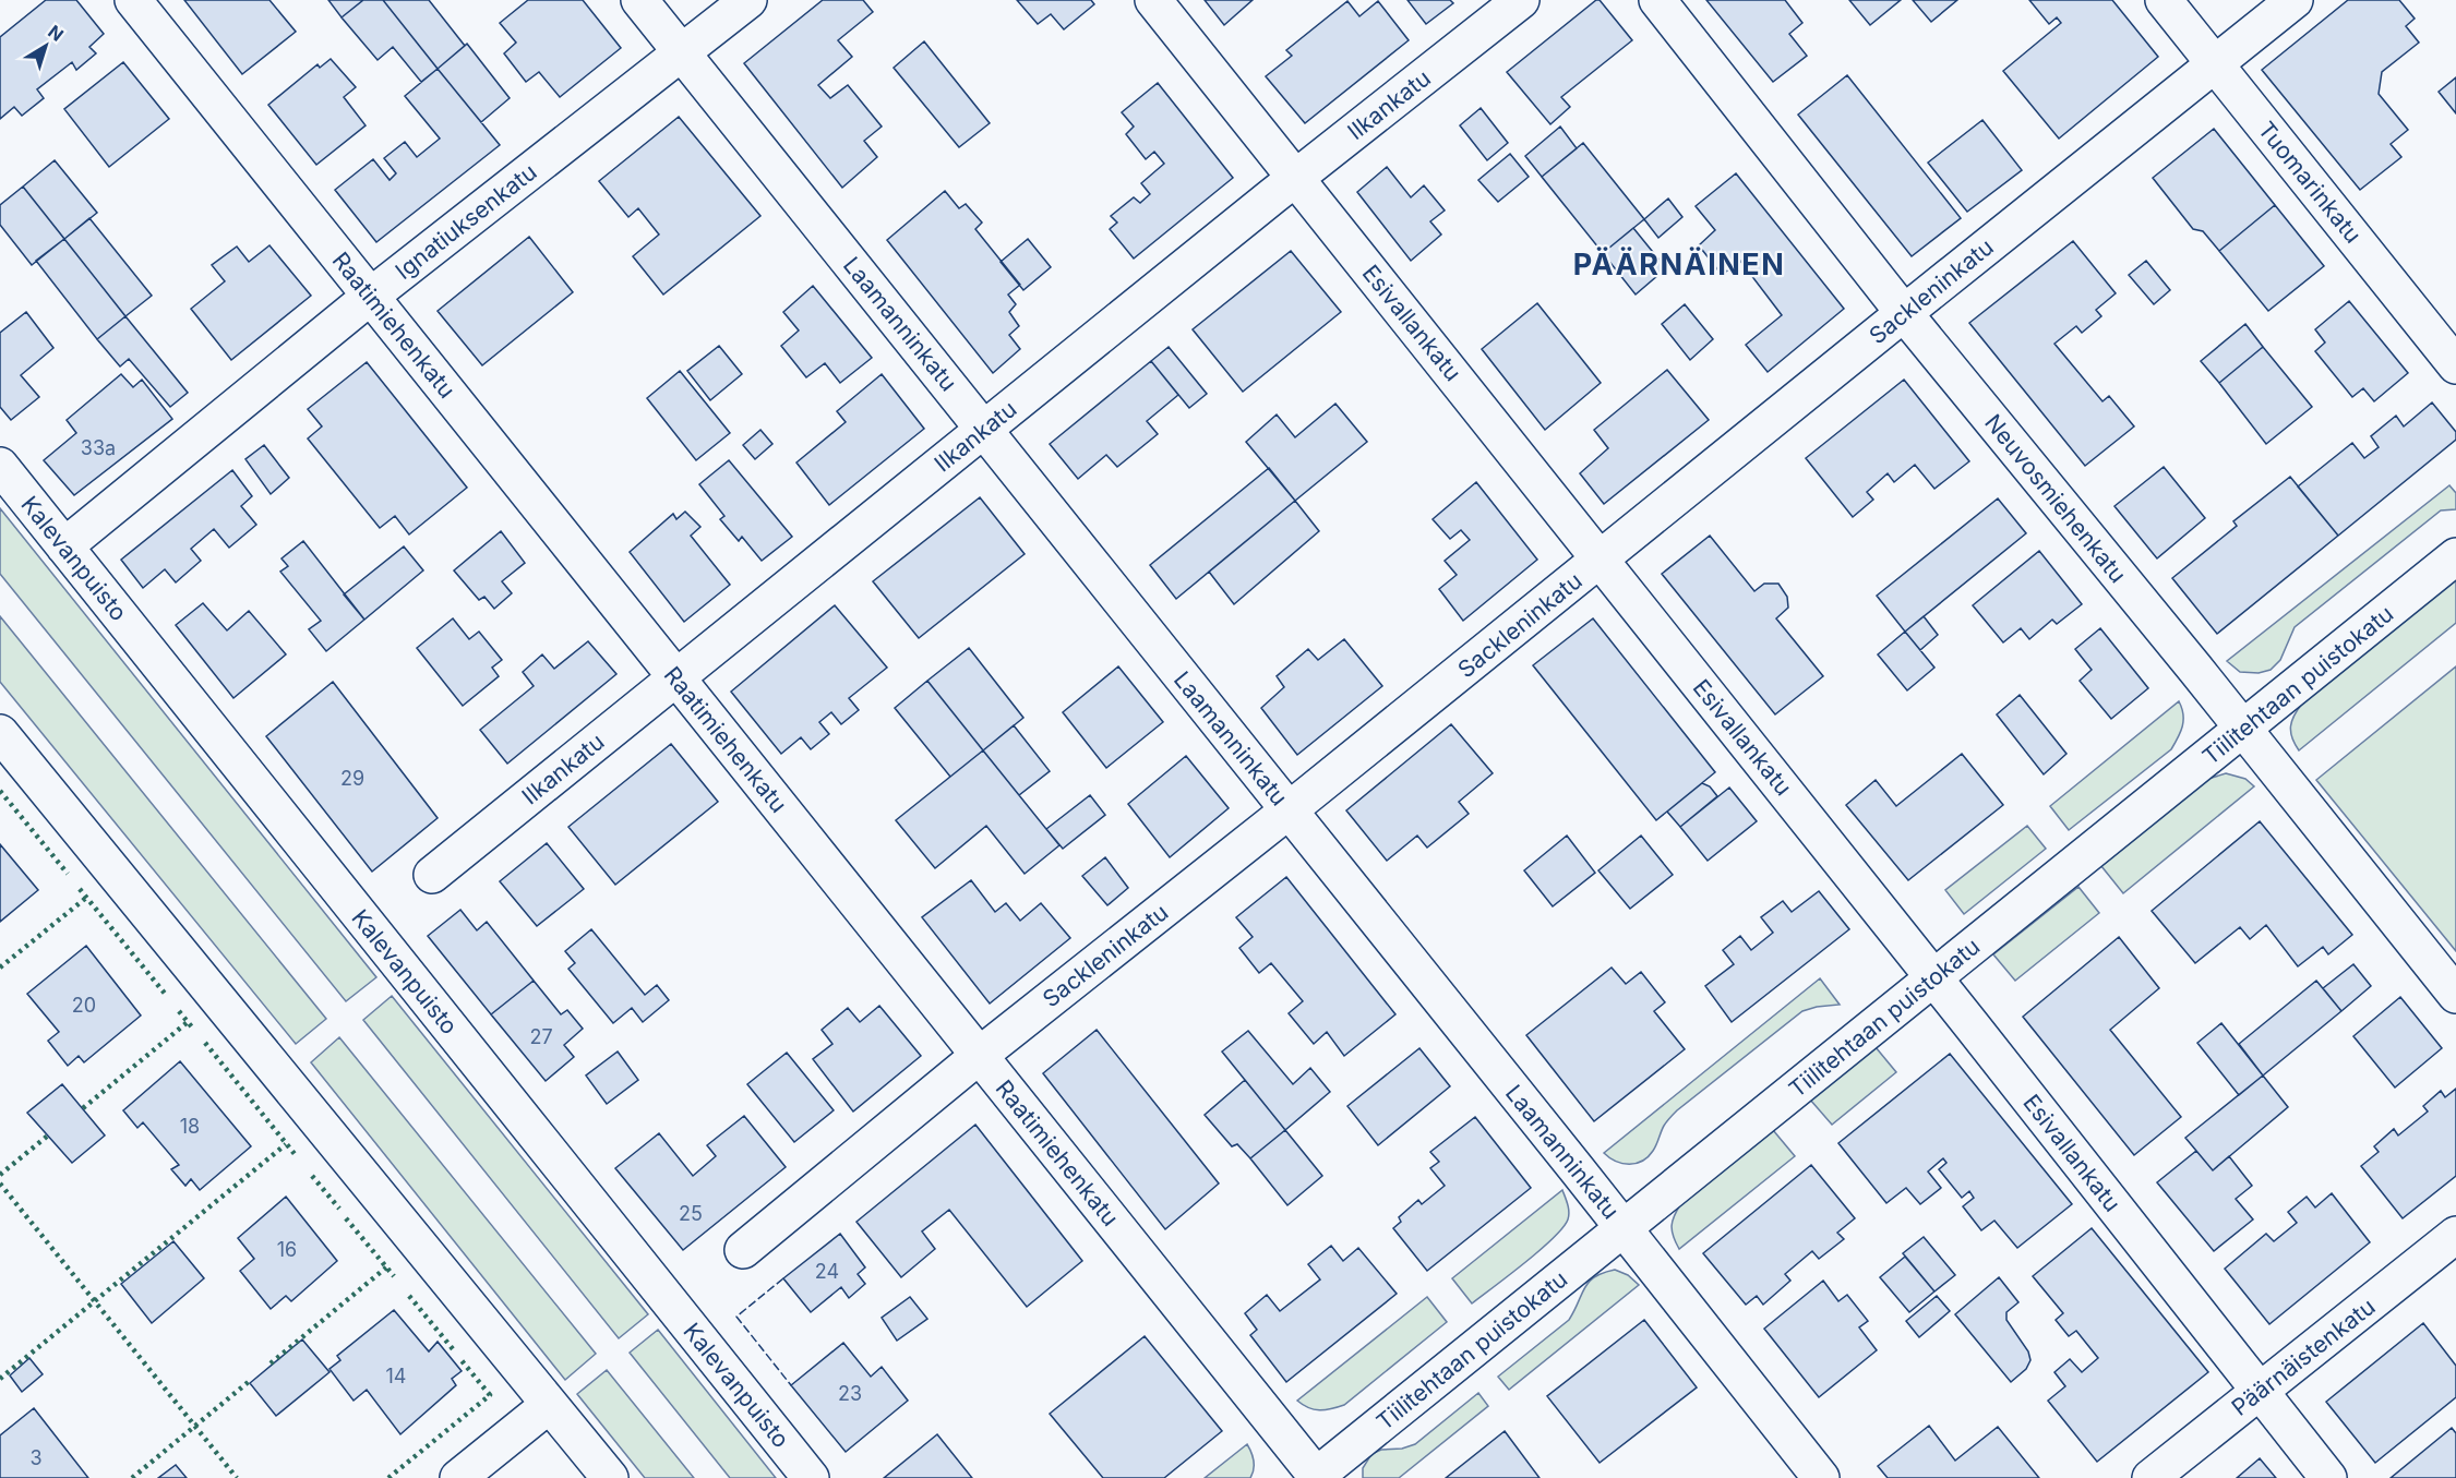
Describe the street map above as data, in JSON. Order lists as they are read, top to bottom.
{
  "streets": {
    "street": [
      "Ilkankatu",
      "Tuomarinkatu",
      "Ignatiuksenkatu",
      "Sackleninkatu",
      "Esivallankatu",
      "Laamanninkatu",
      "Raatimiehenkatu",
      "Neuvosmiehenkatu",
      "Kalevanpuisto",
      "Tiilitehtaan puistokatu",
      "Päärnäistenkatu"
    ]
  },
  "crossings": [
    ["Ilkankatu", "Esivallankatu"],
    ["Ilkankatu", "Laamanninkatu"],
    ["Ilkankatu", "Raatimiehenkatu"],
    ["Tuomarinkatu", "Sackleninkatu"],
    ["Ignatiuksenkatu", "Laamanninkatu"],
    ["Ignatiuksenkatu", "Raatimiehenkatu"],
    ["Ignatiuksenkatu", "Kalevanpuisto"],
    ["Sackleninkatu", "Esivallankatu"],
    ["Sackleninkatu", "Laamanninkatu"],
    ["Sackleninkatu", "Raatimiehenkatu"],
    ["Sackleninkatu", "Neuvosmiehenkatu"],
    ["Esivallankatu", "Tiilitehtaan puistokatu"],
    ["Esivallankatu", "Päärnäistenkatu"],
    ["Laamanninkatu", "Tiilitehtaan puistokatu"],
    ["Raatimiehenkatu", "Tiilitehtaan puistokatu"],
    ["Neuvosmiehenkatu", "Tiilitehtaan puistokatu"]
  ],
  "districts": ["PÄÄRNÄINEN"],
  "house_numbers": [
    "33a",
    "29",
    "20",
    "27",
    "18",
    "25",
    "16",
    "24",
    "14",
    "23",
    "3"
  ],
  "north": "top right"
}
